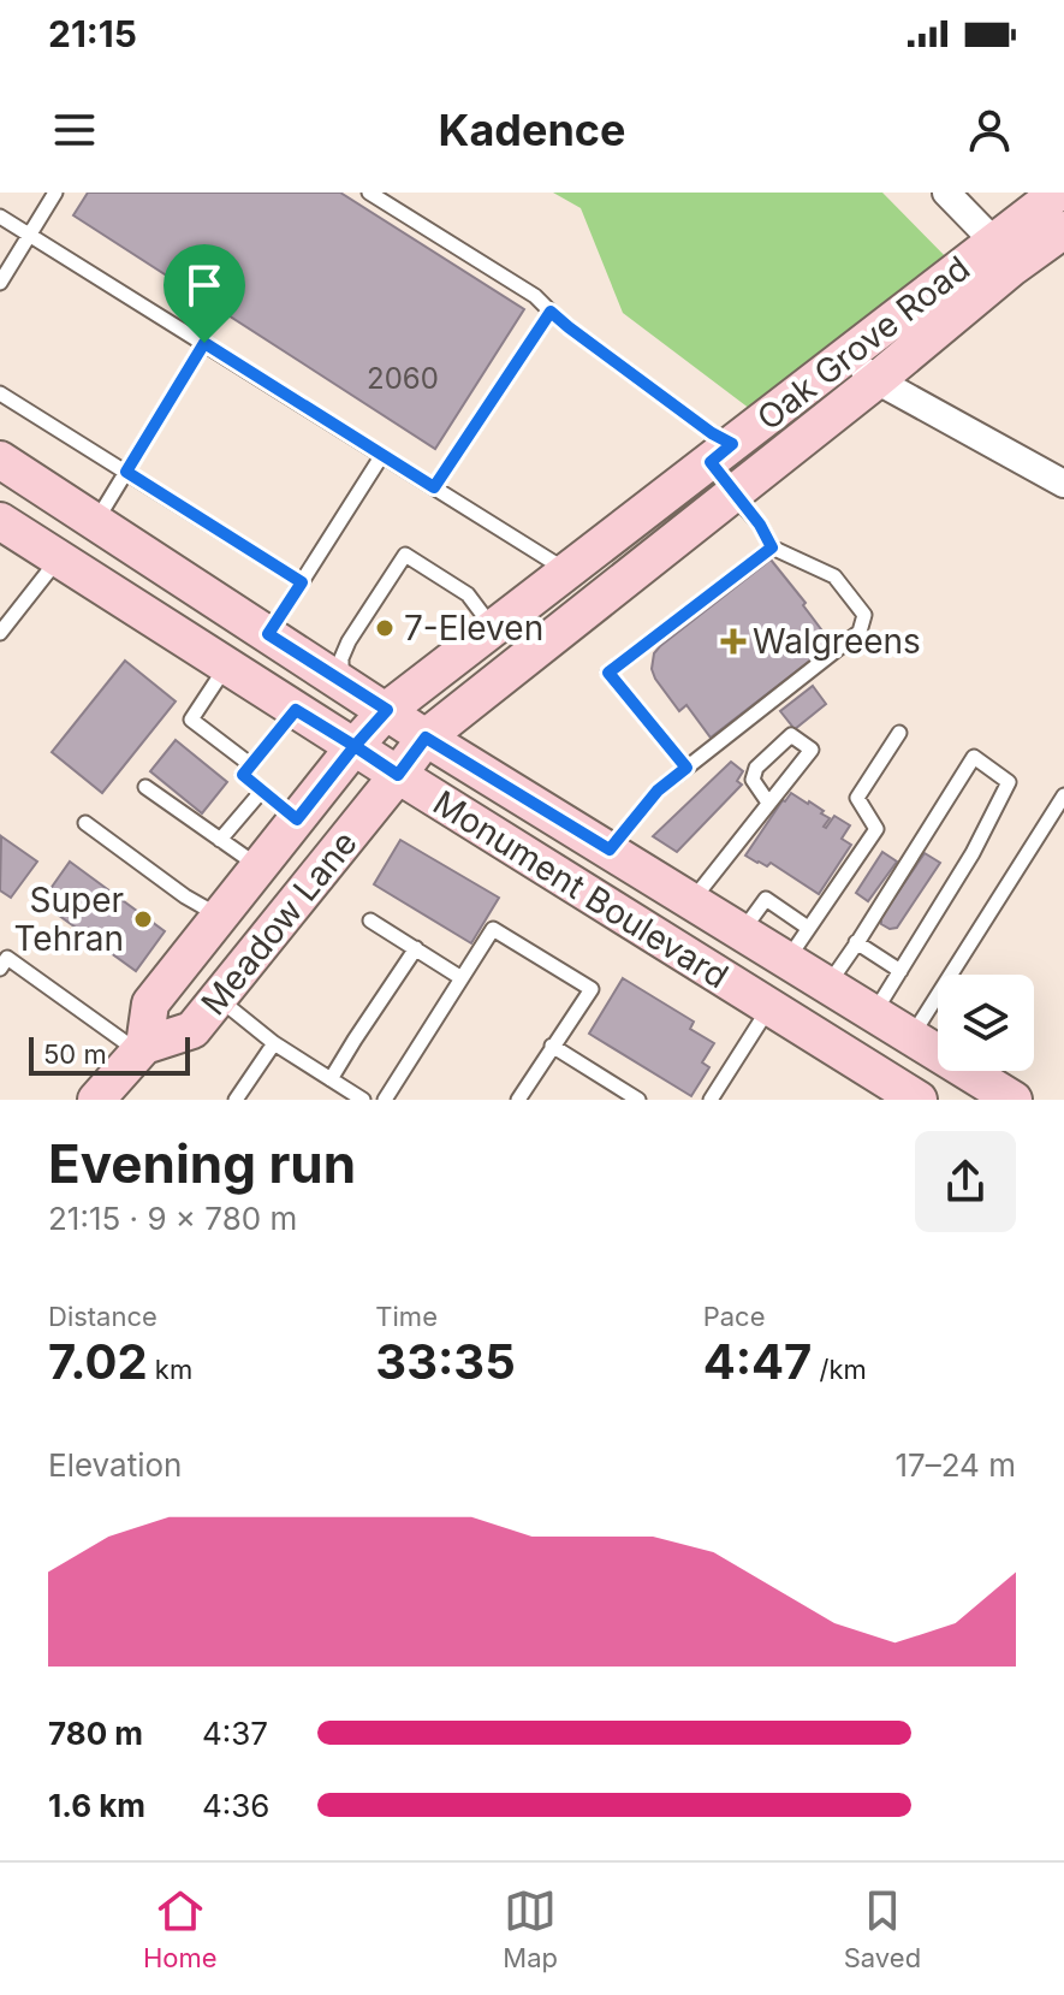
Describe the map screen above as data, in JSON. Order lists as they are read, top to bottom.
{
  "streets": {
    "main road": ["Oak Grove Road", "Monument Boulevard", "Meadow Lane"]
  },
  "crossings": [
    ["Oak Grove Road", "Monument Boulevard"],
    ["Oak Grove Road", "Meadow Lane"],
    ["Monument Boulevard", "Meadow Lane"]
  ],
  "places": {
    "other": ["7-Eleven", "Super Tehran"],
    "health": ["Walgreens"]
  },
  "house_numbers": ["2060"],
  "scale_bar": "50 m",
  "page": {
    "status": "21:15",
    "header": "Kadence",
    "scale": "50 m",
    "heading": ["Evening run", "21:15 · 9 × 780 m"],
    "stats": [
      ["Distance", "7.02 km"],
      ["Time", "33:35"],
      ["Pace", "4:47 /km"]
    ],
    "chart": ["Elevation", "17–24 m"],
    "list": [
      {
        "name": "780 m",
        "note": "4:37"
      },
      {
        "name": "1.6 km",
        "note": "4:36"
      }
    ],
    "tabs": ["Home", "Map", "Saved"]
  }
}
